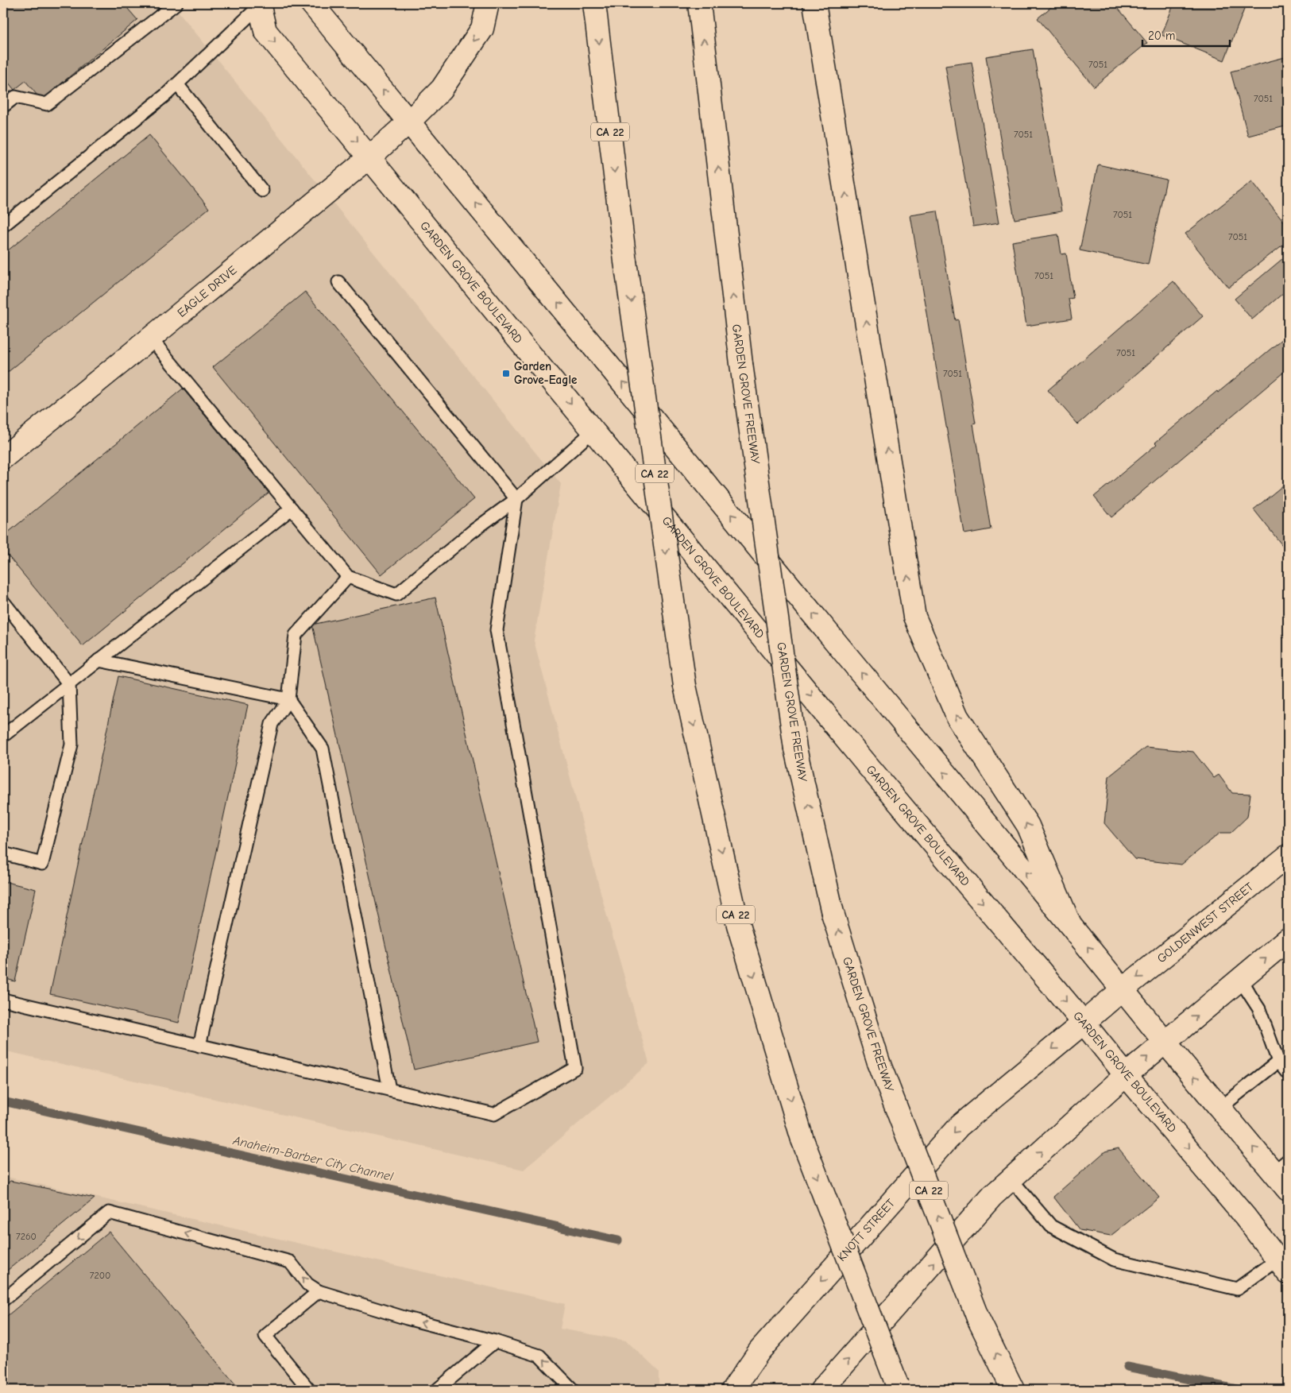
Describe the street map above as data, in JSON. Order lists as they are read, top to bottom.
{
  "streets": {
    "main road": [
      "CA 22",
      "GARDEN GROVE BOULEVARD",
      "EAGLE DRIVE",
      "GARDEN GROVE FREEWAY",
      "GOLDENWEST STREET",
      "KNOTT STREET"
    ]
  },
  "crossings": [
    ["GARDEN GROVE BOULEVARD", "EAGLE DRIVE"],
    ["GARDEN GROVE BOULEVARD", "KNOTT STREET"],
    ["GOLDENWEST STREET", "KNOTT STREET"]
  ],
  "water": ["Anaheim-Barber City Channel"],
  "places": {
    "transit": ["Garden Grove-Eagle"]
  },
  "house_numbers": [
    "7051",
    "7051",
    "7051",
    "7051",
    "7051",
    "7051",
    "7051",
    "7051",
    "7260",
    "7200"
  ],
  "scale_bar": "20 m"
}
